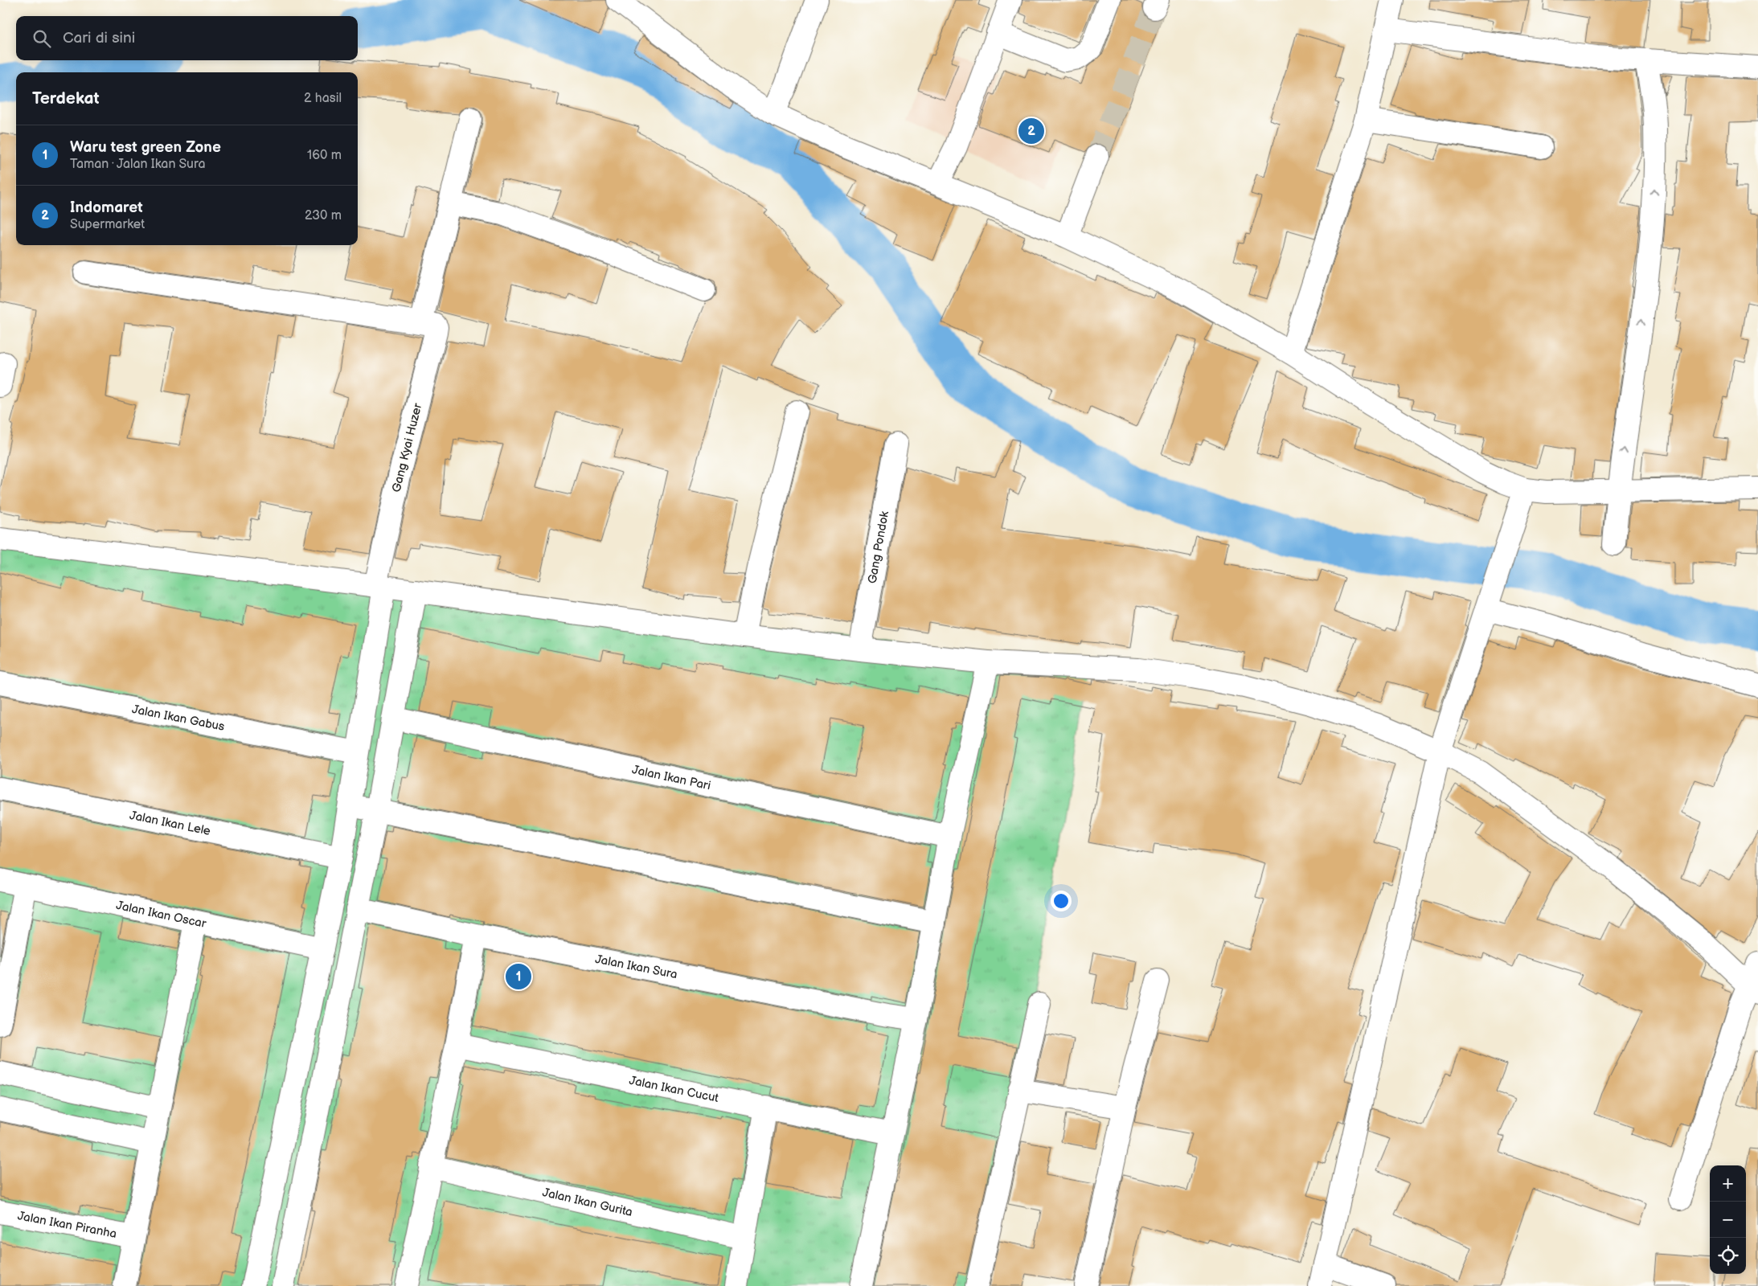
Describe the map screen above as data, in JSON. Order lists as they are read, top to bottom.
{
  "streets": {
    "street": [
      "Gang Kyai Huzer",
      "Gang Pondok",
      "Jalan Ikan Gabus",
      "Jalan Ikan Pari",
      "Jalan Ikan Lele",
      "Jalan Ikan Oscar",
      "Jalan Ikan Sura",
      "Jalan Ikan Cucut",
      "Jalan Ikan Gurita",
      "Jalan Ikan Piranha"
    ]
  },
  "page": {
    "search": "Cari di sini",
    "heading": ["Terdekat", "2 hasil"],
    "pins": ["2", "1"],
    "list": [
      {
        "mark": "1",
        "name": "Waru test green Zone",
        "note": "Taman · Jalan Ikan Sura",
        "value": "160 m"
      },
      {
        "mark": "2",
        "name": "Indomaret",
        "note": "Supermarket",
        "value": "230 m"
      }
    ],
    "map_buttons": ["+", "−"]
  }
}
